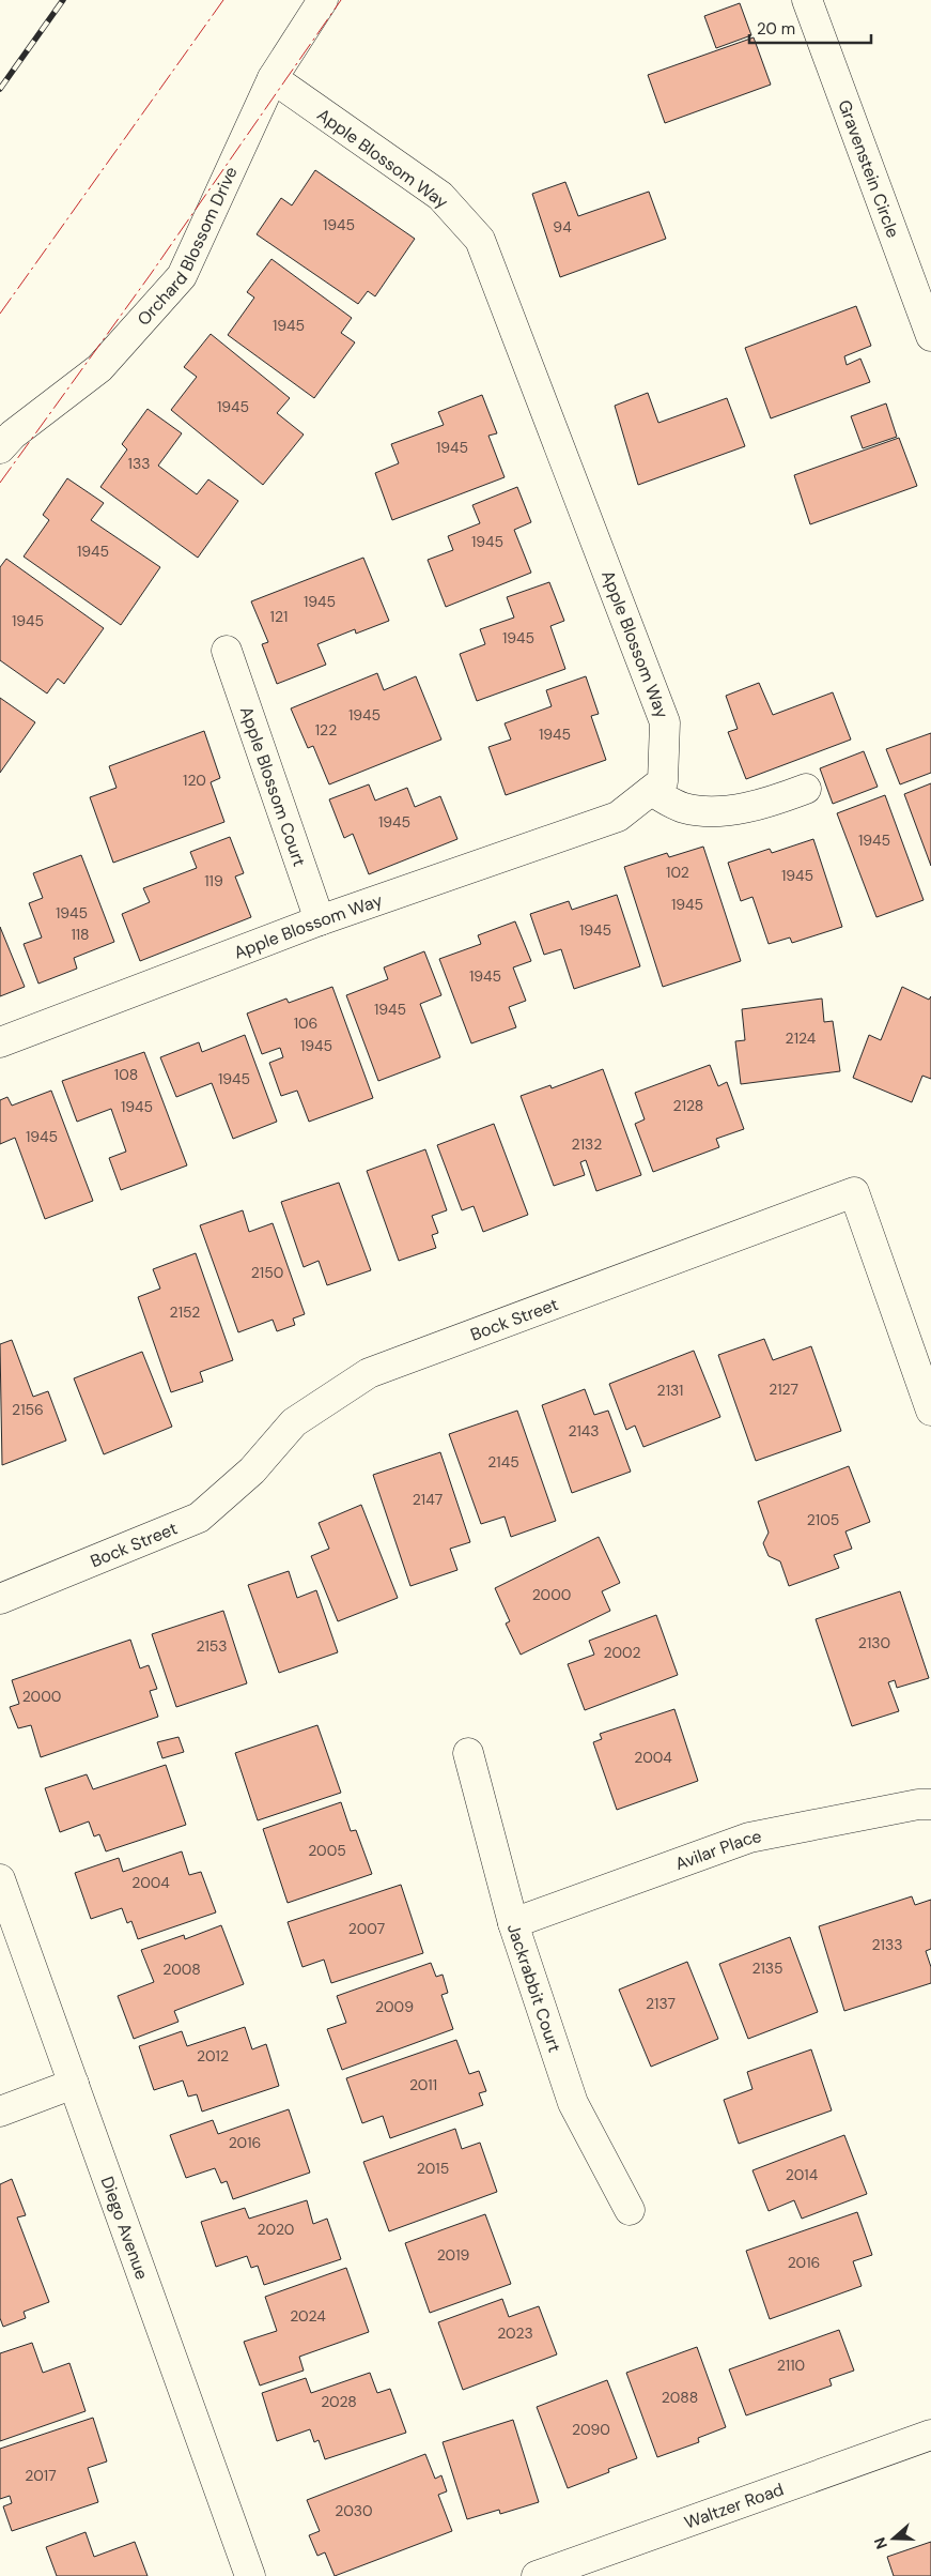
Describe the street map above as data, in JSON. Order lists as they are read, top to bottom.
{
  "streets": {
    "street": [
      "Apple Blossom Way",
      "Gravenstein Circle",
      "Orchard Blossom Drive",
      "Apple Blossom Court",
      "Bock Street",
      "Avilar Place",
      "Jackrabbit Court",
      "Diego Avenue",
      "Waltzer Road"
    ]
  },
  "crossings": [
    ["Apple Blossom Way", "Orchard Blossom Drive"],
    ["Apple Blossom Way", "Apple Blossom Court"],
    ["Avilar Place", "Jackrabbit Court"]
  ],
  "house_numbers": [
    "1945",
    "94",
    "1945",
    "1945",
    "1945",
    "133",
    "1945",
    "1945",
    "1945",
    "121",
    "1945",
    "1945",
    "1945",
    "122",
    "1945",
    "120",
    "1945",
    "1945",
    "102",
    "1945",
    "119",
    "1945",
    "1945",
    "1945",
    "118",
    "1945",
    "1945",
    "106",
    "2124",
    "1945",
    "108",
    "1945",
    "2128",
    "1945",
    "1945",
    "2132",
    "2150",
    "2152",
    "2127",
    "2131",
    "2156",
    "2143",
    "2145",
    "2147",
    "2105",
    "2000",
    "2130",
    "2153",
    "2002",
    "2000",
    "2004",
    "2005",
    "2004",
    "2007",
    "2133",
    "2135",
    "2008",
    "2137",
    "2009",
    "2012",
    "2011",
    "2016",
    "2015",
    "2014",
    "2020",
    "2019",
    "2016",
    "2024",
    "2023",
    "2110",
    "2088",
    "2028",
    "2090",
    "2017",
    "2030"
  ],
  "scale_bar": "20 m",
  "north": "left"
}
